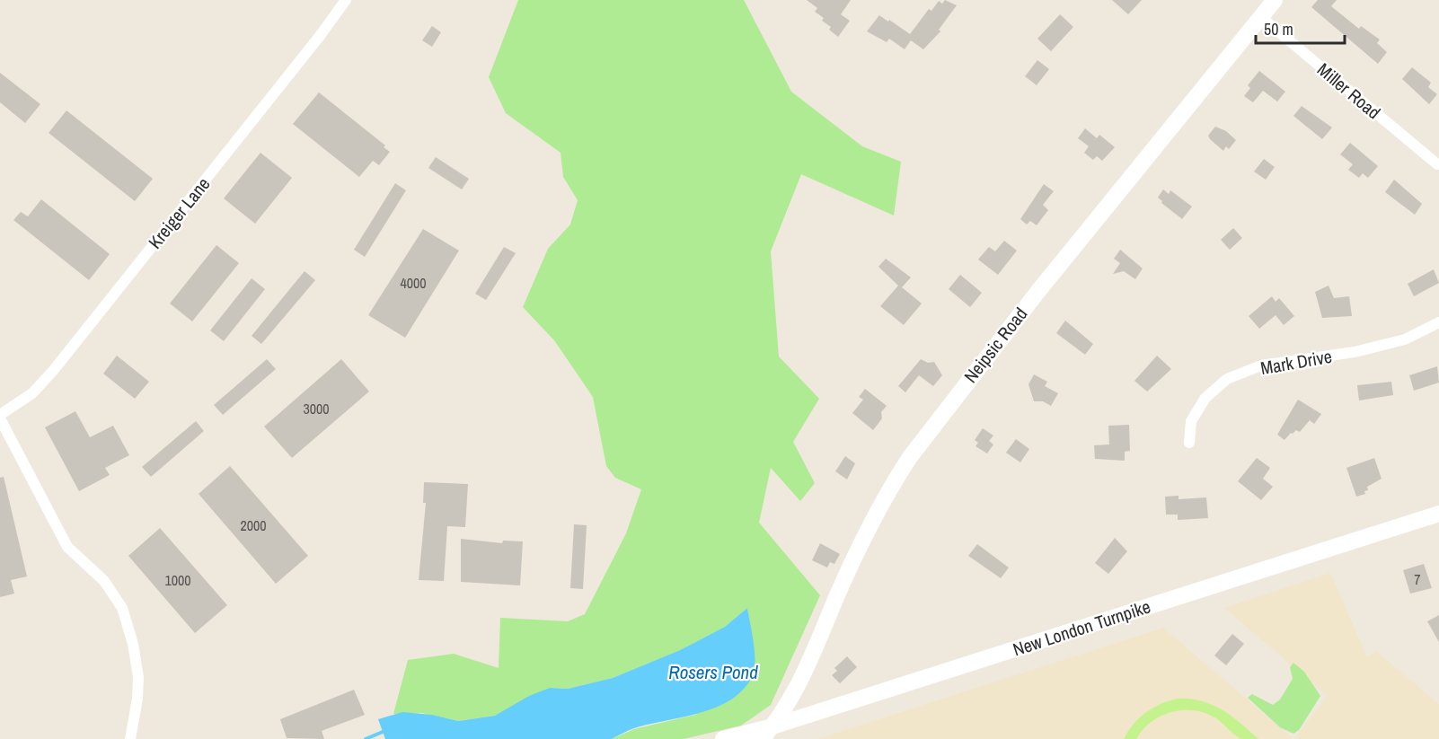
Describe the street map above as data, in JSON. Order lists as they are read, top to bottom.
{
  "streets": {
    "street": [
      "Miller Road",
      "Kreiger Lane",
      "Neipsic Road",
      "Mark Drive",
      "New London Turnpike"
    ]
  },
  "crossings": [
    ["Miller Road", "Neipsic Road"],
    ["Neipsic Road", "New London Turnpike"]
  ],
  "water": ["Rosers Pond"],
  "house_numbers": [
    "4000",
    "3000",
    "2000",
    "7",
    "1000"
  ],
  "scale_bar": "50 m"
}
